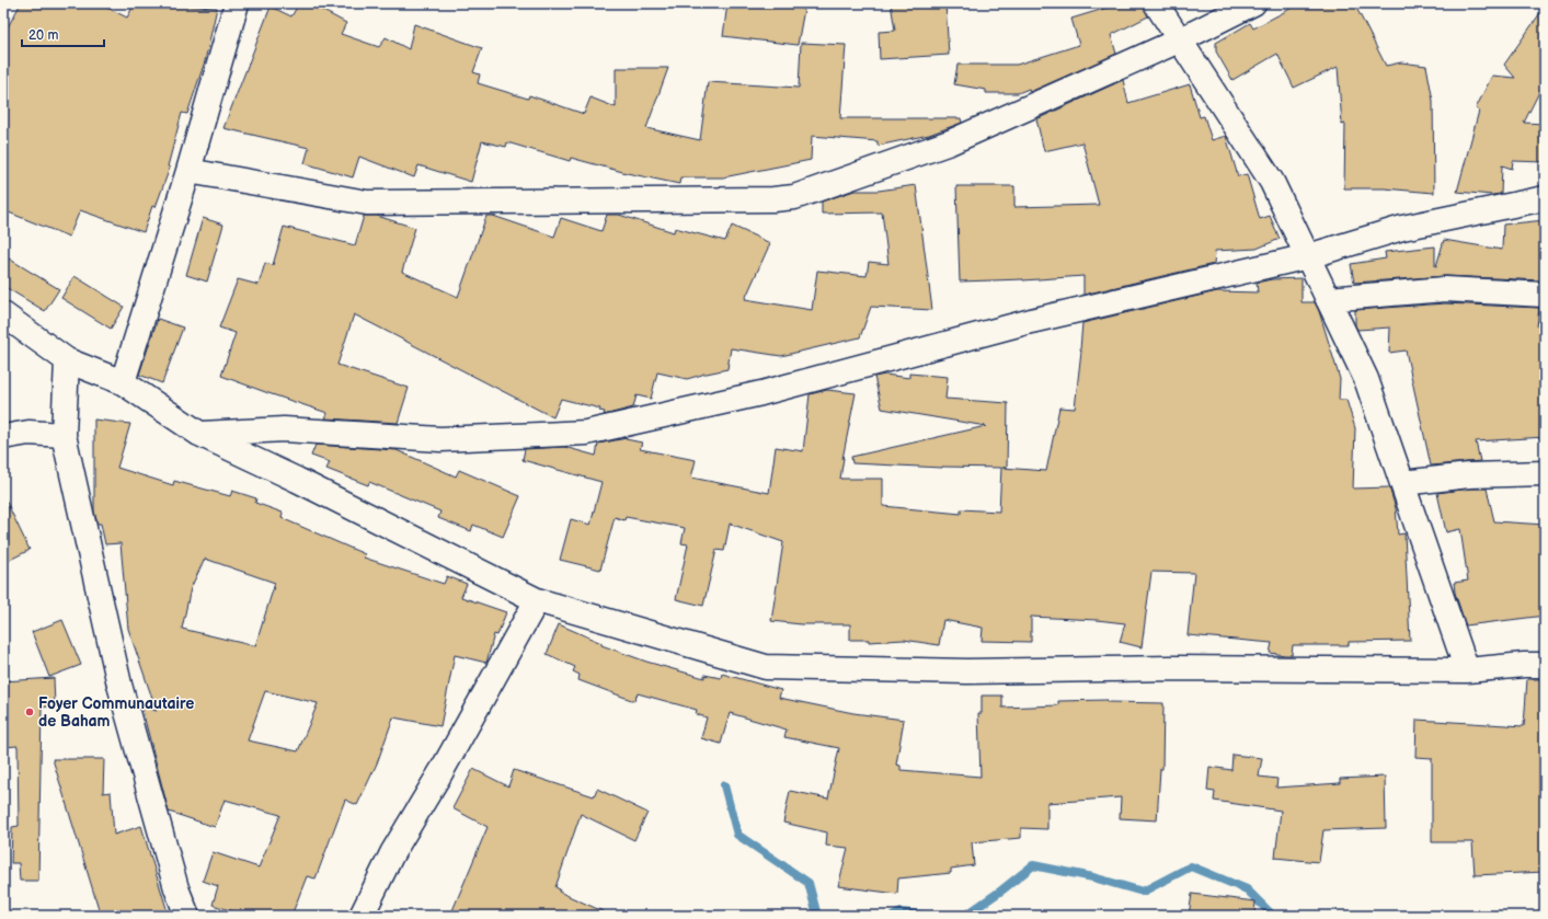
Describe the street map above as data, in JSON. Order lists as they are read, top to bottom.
{
  "places": ["Foyer Communautaire de Baham"],
  "scale_bar": "20 m"
}
